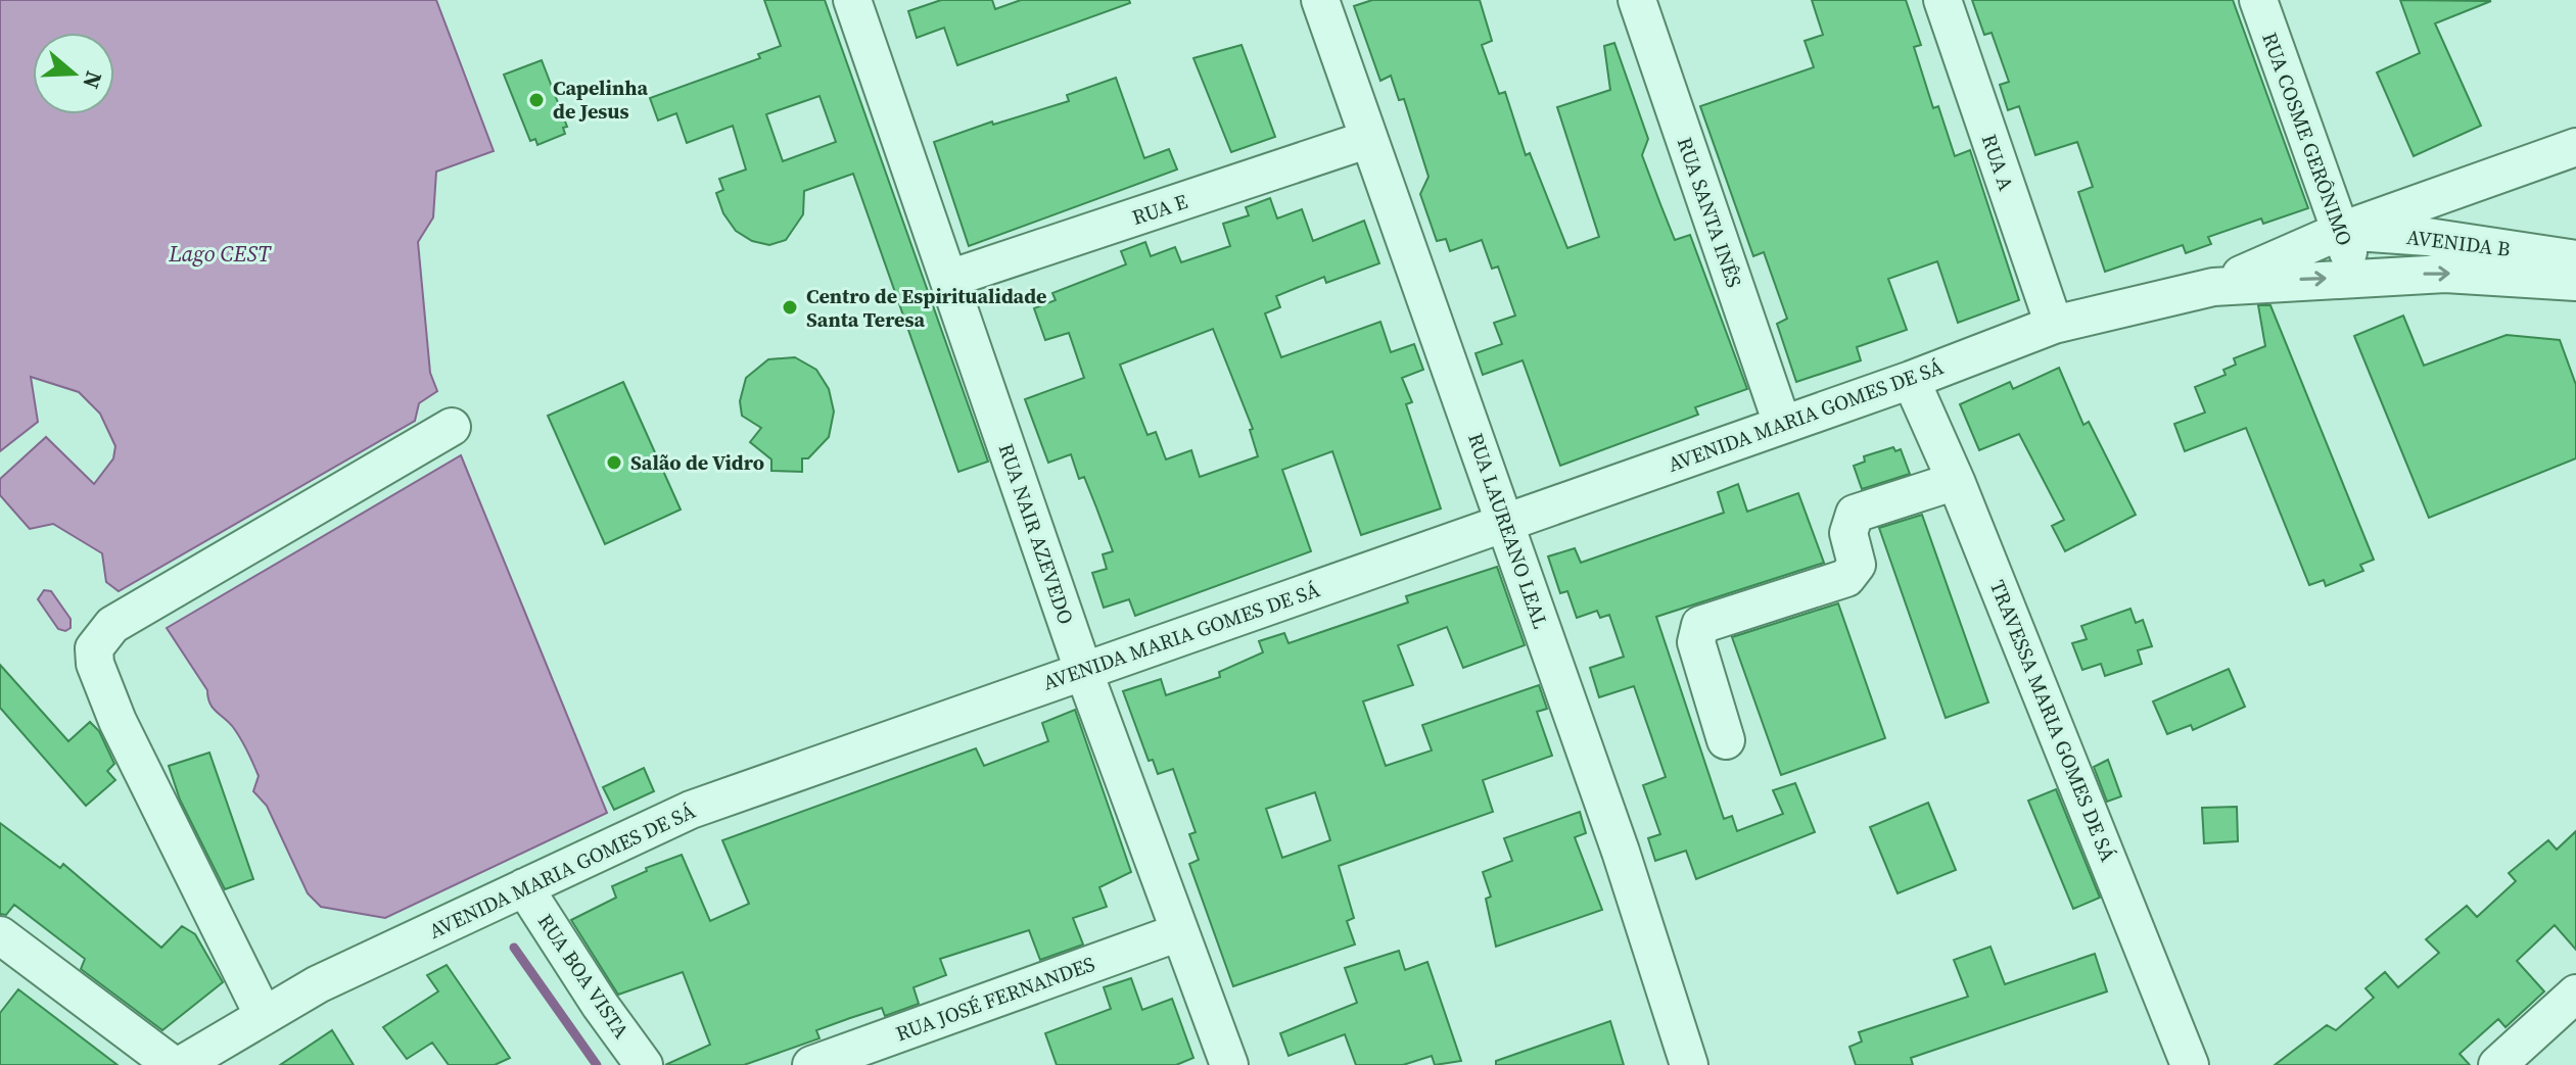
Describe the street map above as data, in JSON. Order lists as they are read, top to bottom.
{
  "streets": {
    "street": [
      "RUA COSME GERÔNIMO",
      "RUA A",
      "RUA E",
      "RUA SANTA INÊS",
      "AVENIDA B",
      "AVENIDA MARIA GOMES DE SÁ",
      "RUA LAUREANO LEAL",
      "RUA NAIR AZEVEDO",
      "TRAVESSA MARIA GOMES DE SÁ",
      "RUA BOA VISTA",
      "RUA JOSÉ FERNANDES"
    ]
  },
  "crossings": [
    ["RUA COSME GERÔNIMO", "AVENIDA B"],
    ["RUA COSME GERÔNIMO", "AVENIDA MARIA GOMES DE SÁ"],
    ["RUA A", "AVENIDA MARIA GOMES DE SÁ"],
    ["RUA E", "RUA LAUREANO LEAL"],
    ["RUA E", "RUA NAIR AZEVEDO"],
    ["RUA SANTA INÊS", "AVENIDA MARIA GOMES DE SÁ"],
    ["AVENIDA B", "AVENIDA MARIA GOMES DE SÁ"],
    ["AVENIDA MARIA GOMES DE SÁ", "RUA LAUREANO LEAL"],
    ["AVENIDA MARIA GOMES DE SÁ", "RUA NAIR AZEVEDO"],
    ["AVENIDA MARIA GOMES DE SÁ", "TRAVESSA MARIA GOMES DE SÁ"],
    ["AVENIDA MARIA GOMES DE SÁ", "RUA BOA VISTA"],
    ["RUA NAIR AZEVEDO", "RUA JOSÉ FERNANDES"]
  ],
  "water": ["Lago CEST"],
  "places": ["Capelinha de Jesus", "Centro de Espiritualidade Santa Teresa", "Salão de Vidro"],
  "north": "right"
}
